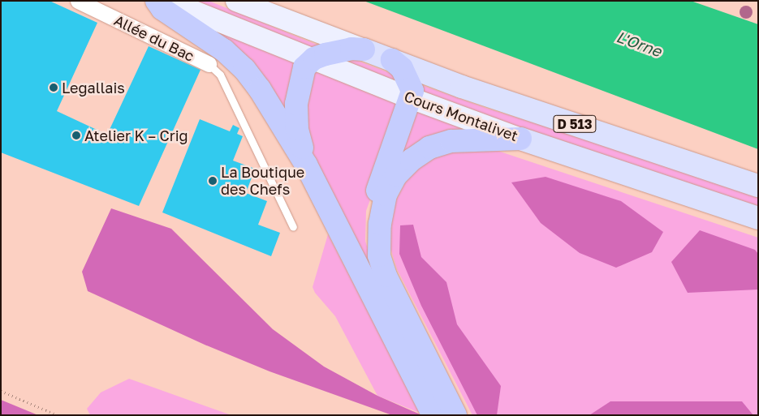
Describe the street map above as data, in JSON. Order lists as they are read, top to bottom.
{
  "streets": {
    "main road": ["Cours Montalivet", "D 513"],
    "street": ["Allée du Bac"]
  },
  "water": ["L'Orne"],
  "places": ["Legallais", "Atelier K – Crig", "La Boutique des Chefs"]
}
